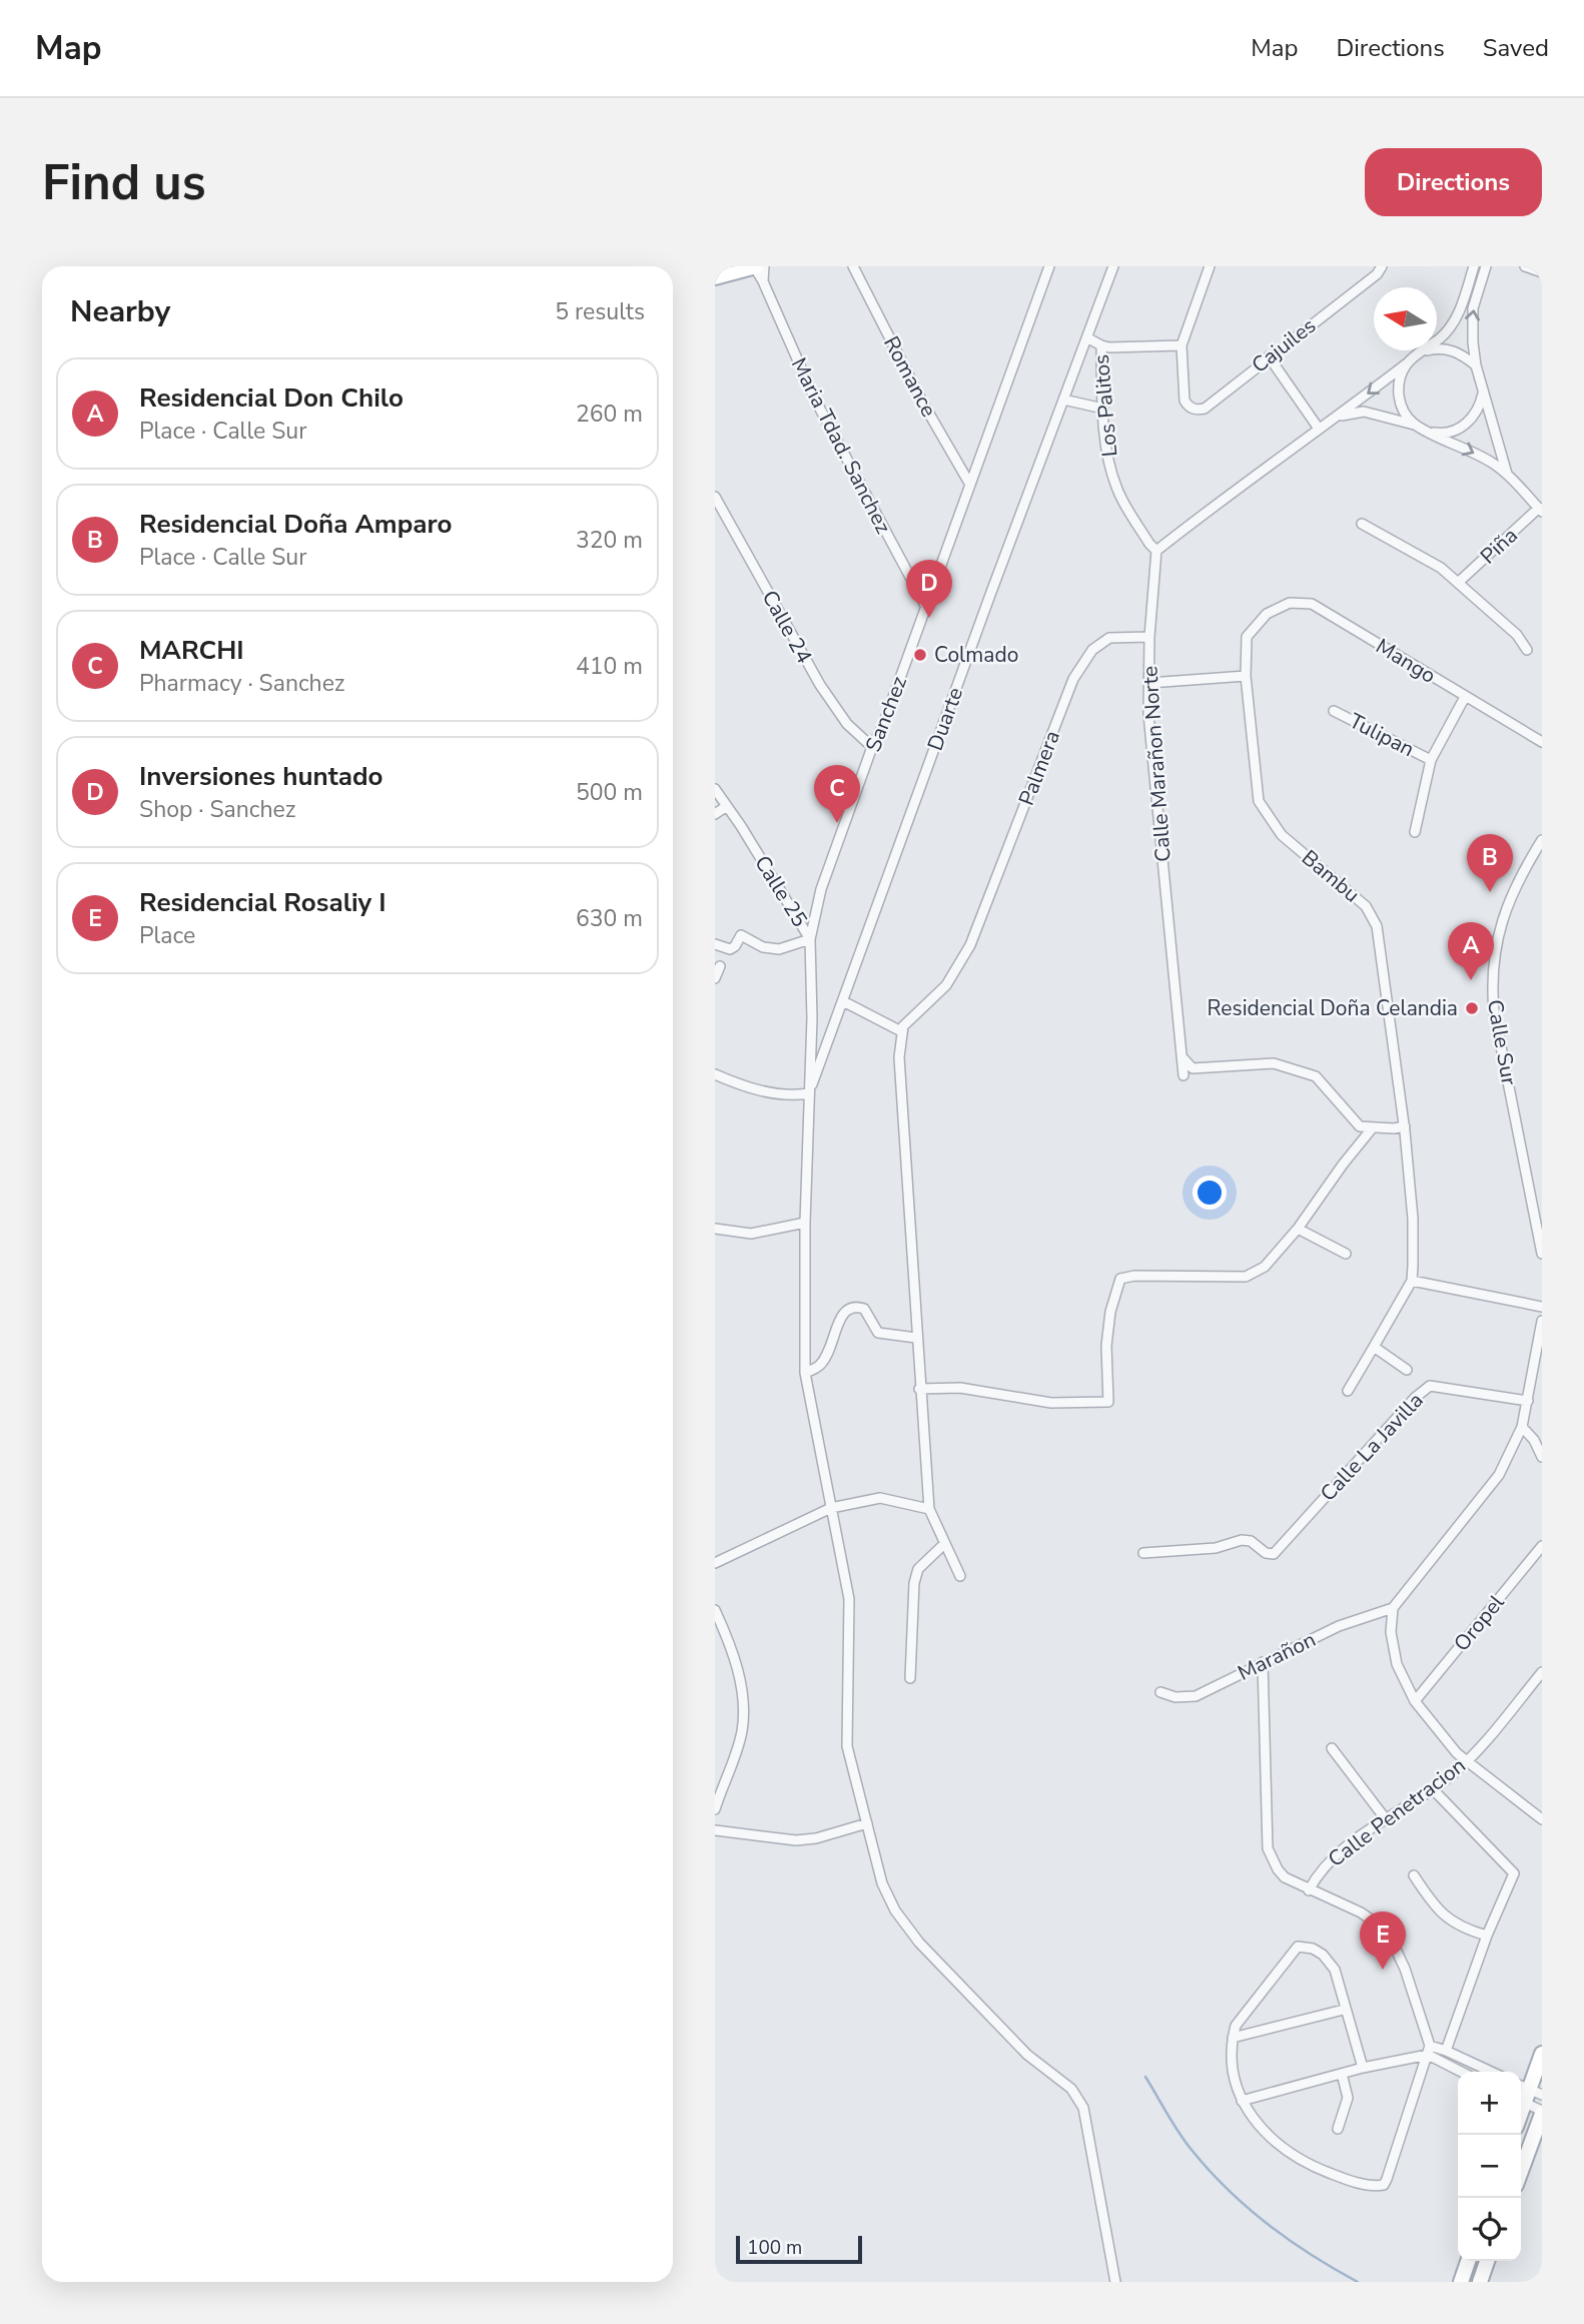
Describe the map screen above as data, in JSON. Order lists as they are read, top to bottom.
{
  "streets": {
    "street": [
      "Cajuiles",
      "Romance",
      "Los Palitos",
      "Maria Tdad. Sanchez",
      "Piña",
      "Calle 24",
      "Mango",
      "Sanchez",
      "Duarte",
      "Tulipan",
      "Calle Marañon Norte",
      "Palmera",
      "Bambu",
      "Calle 25",
      "Calle Sur",
      "Calle La Javilla",
      "Oropel",
      "Marañon",
      "Calle Penetracion"
    ]
  },
  "crossings": [
    ["Romance", "Sanchez"],
    ["Los Palitos", "Duarte"],
    ["Los Palitos", "Calle Marañon Norte"],
    ["Maria Tdad. Sanchez", "Sanchez"],
    ["Calle 24", "Sanchez"],
    ["Mango", "Bambu"],
    ["Sanchez", "Duarte"],
    ["Sanchez", "Calle 25"],
    ["Calle Marañon Norte", "Palmera"]
  ],
  "places": ["Colmado", "Residencial Doña Celandia"],
  "scale_bar": "100 m",
  "north": "left",
  "page": {
    "header": "Map",
    "nav": ["Map", "Directions", "Saved"],
    "buttons": "Directions",
    "title": "Find us",
    "heading": ["Nearby", "5 results"],
    "list": [
      {
        "mark": "A",
        "name": "Residencial Don Chilo",
        "note": "Place · Calle Sur",
        "value": "260 m"
      },
      {
        "mark": "B",
        "name": "Residencial Doña Amparo",
        "note": "Place · Calle Sur",
        "value": "320 m"
      },
      {
        "mark": "C",
        "name": "MARCHI",
        "note": "Pharmacy · Sanchez",
        "value": "410 m"
      },
      {
        "mark": "D",
        "name": "Inversiones huntado",
        "note": "Shop · Sanchez",
        "value": "500 m"
      },
      {
        "mark": "E",
        "name": "Residencial Rosaliy I",
        "note": "Place",
        "value": "630 m"
      }
    ],
    "pins": [
      "D",
      "C",
      "B",
      "A",
      "E"
    ],
    "map_buttons": ["+", "−"],
    "scale": "100 m"
  }
}
